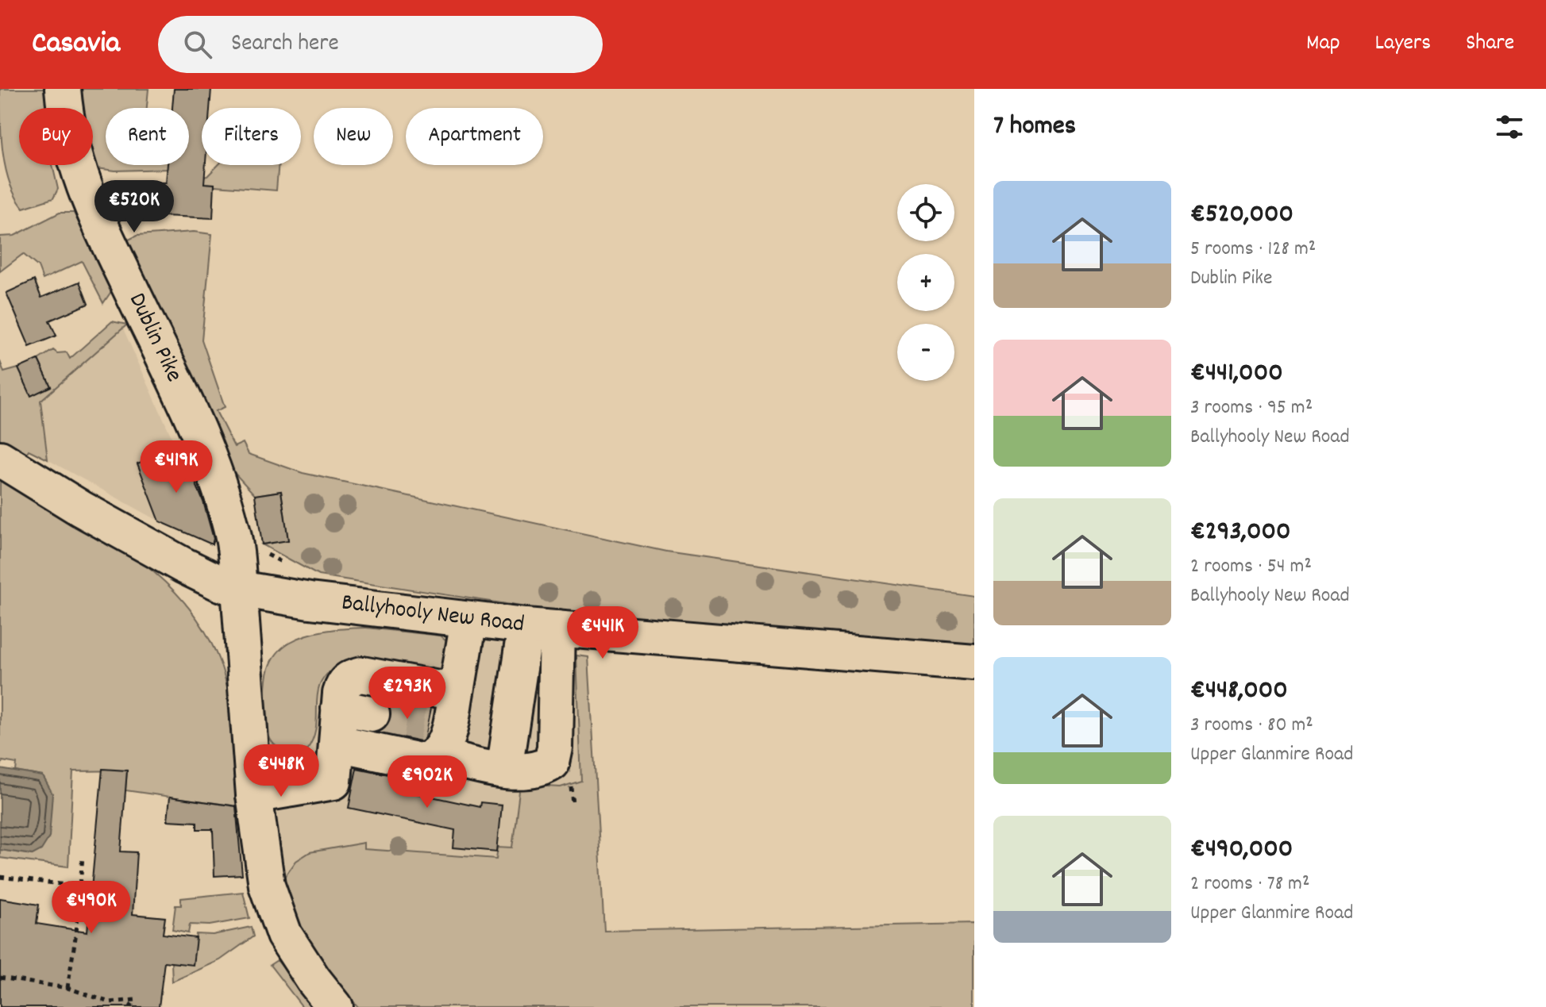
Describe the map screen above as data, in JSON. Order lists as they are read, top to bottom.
{
  "streets": {
    "main road": ["Dublin Pike", "Ballyhooly New Road"]
  },
  "crossings": [
    ["Dublin Pike", "Ballyhooly New Road"]
  ],
  "page": {
    "header": "Casavia",
    "search": "Search here",
    "nav": ["Map", "Layers", "Share"],
    "heading": "7 homes",
    "chip": [
      "Buy",
      "Rent",
      "Filters",
      "New",
      "Apartment"
    ],
    "list": [
      {
        "name": "€520,000",
        "note": "5 rooms · 128 m² · Dublin Pike"
      },
      {
        "name": "€441,000",
        "note": "3 rooms · 95 m² · Ballyhooly New Road"
      },
      {
        "name": "€293,000",
        "note": "2 rooms · 54 m² · Ballyhooly New Road"
      },
      {
        "name": "€448,000",
        "note": "3 rooms · 80 m² · Upper Glanmire Road"
      },
      {
        "name": "€490,000",
        "note": "2 rooms · 78 m² · Upper Glanmire Road"
      }
    ],
    "price": [
      "€520K",
      "€419K",
      "€441K",
      "€293K",
      "€448K",
      "€902K",
      "€490K"
    ],
    "map_buttons": ["+", "−"]
  }
}
